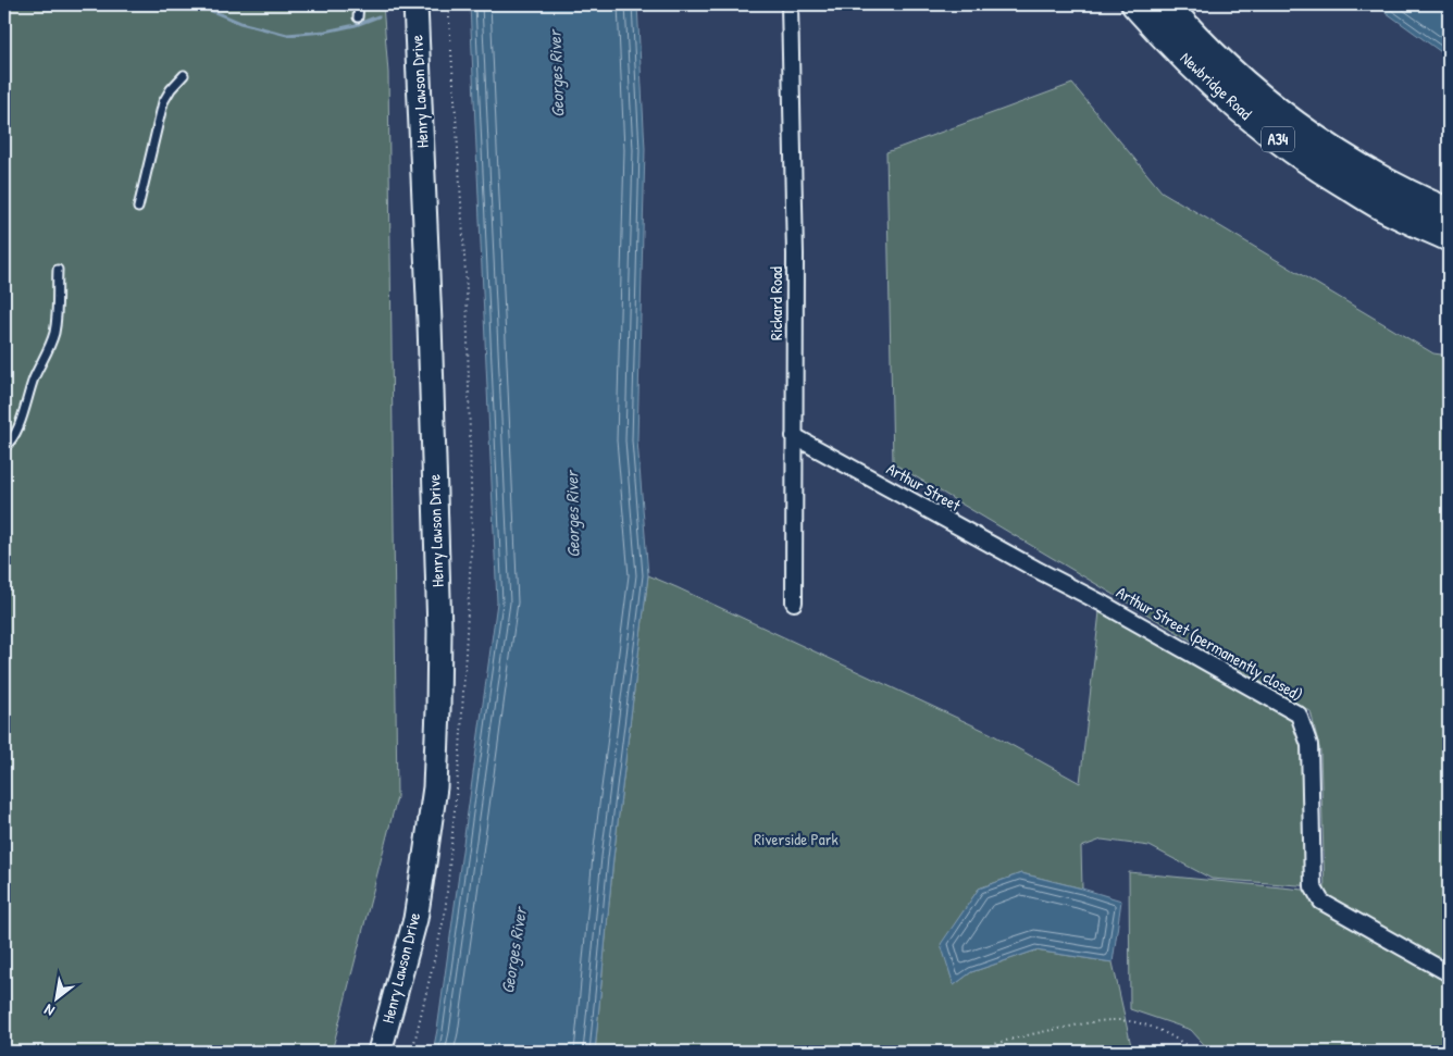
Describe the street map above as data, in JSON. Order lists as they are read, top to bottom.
{
  "streets": {
    "highway": ["Newbridge Road", "A34"],
    "main road": ["Henry Lawson Drive"],
    "street": ["Rickard Road", "Arthur Street", "Arthur Street (permanently closed)"]
  },
  "crossings": [
    ["Rickard Road", "Arthur Street"],
    ["Arthur Street", "Arthur Street (permanently closed)"]
  ],
  "water": ["Georges River"],
  "parks": ["Riverside Park"],
  "north": "bottom left"
}
